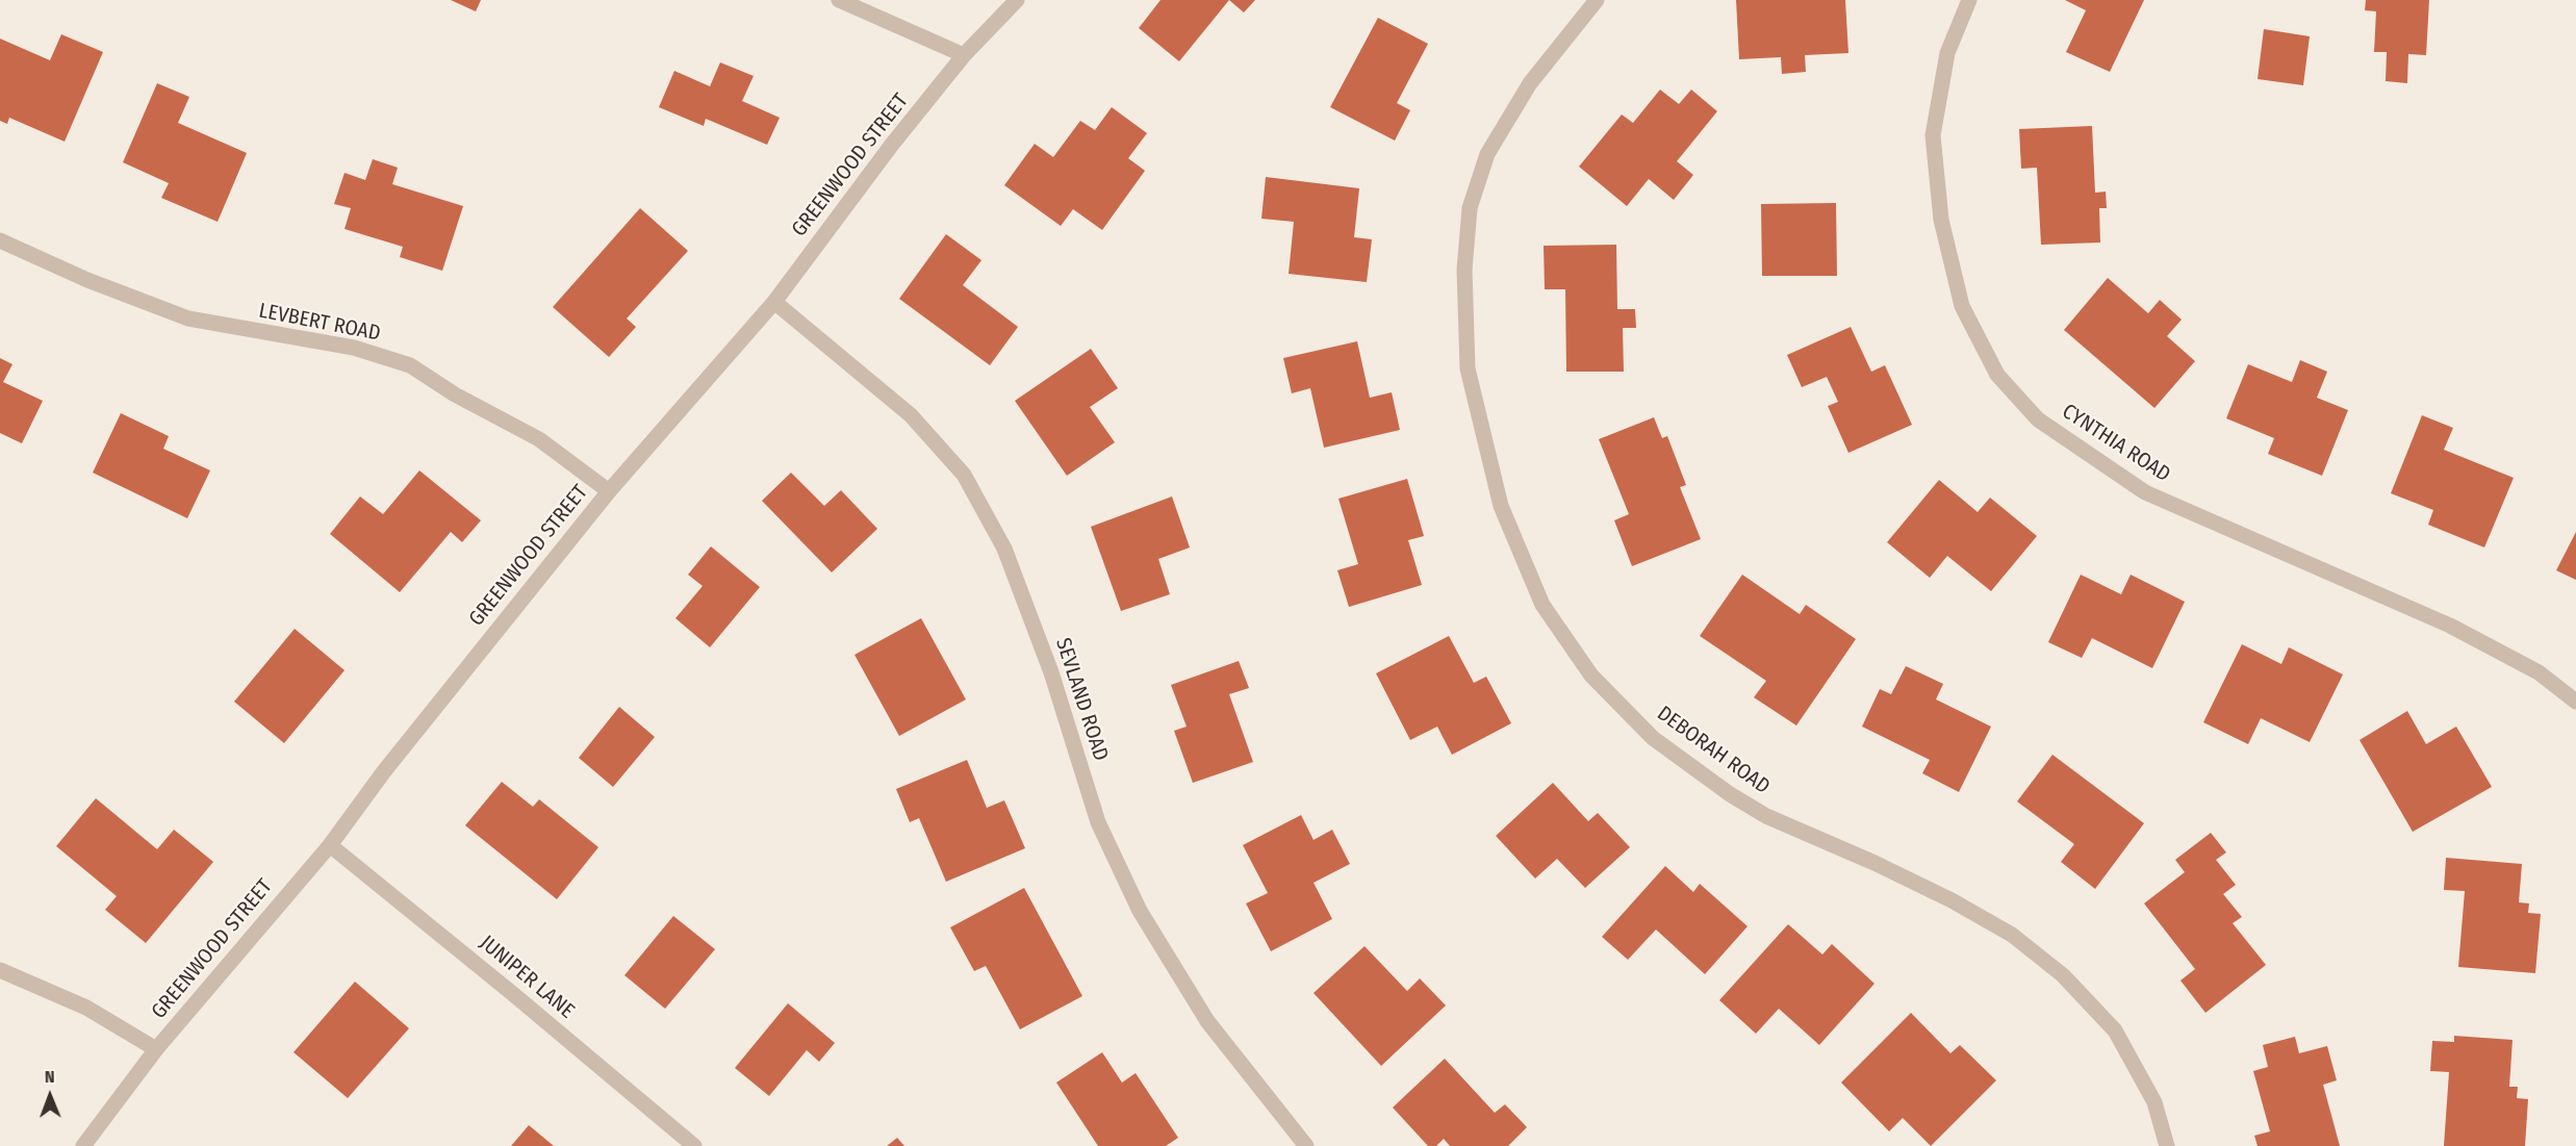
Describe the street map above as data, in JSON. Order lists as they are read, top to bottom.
{
  "streets": {
    "street": [
      "GREENWOOD STREET",
      "LEVBERT ROAD",
      "CYNTHIA ROAD",
      "SEVLAND ROAD",
      "DEBORAH ROAD",
      "JUNIPER LANE"
    ]
  },
  "crossings": [
    ["GREENWOOD STREET", "LEVBERT ROAD"],
    ["GREENWOOD STREET", "SEVLAND ROAD"],
    ["GREENWOOD STREET", "JUNIPER LANE"]
  ],
  "north": "top"
}
